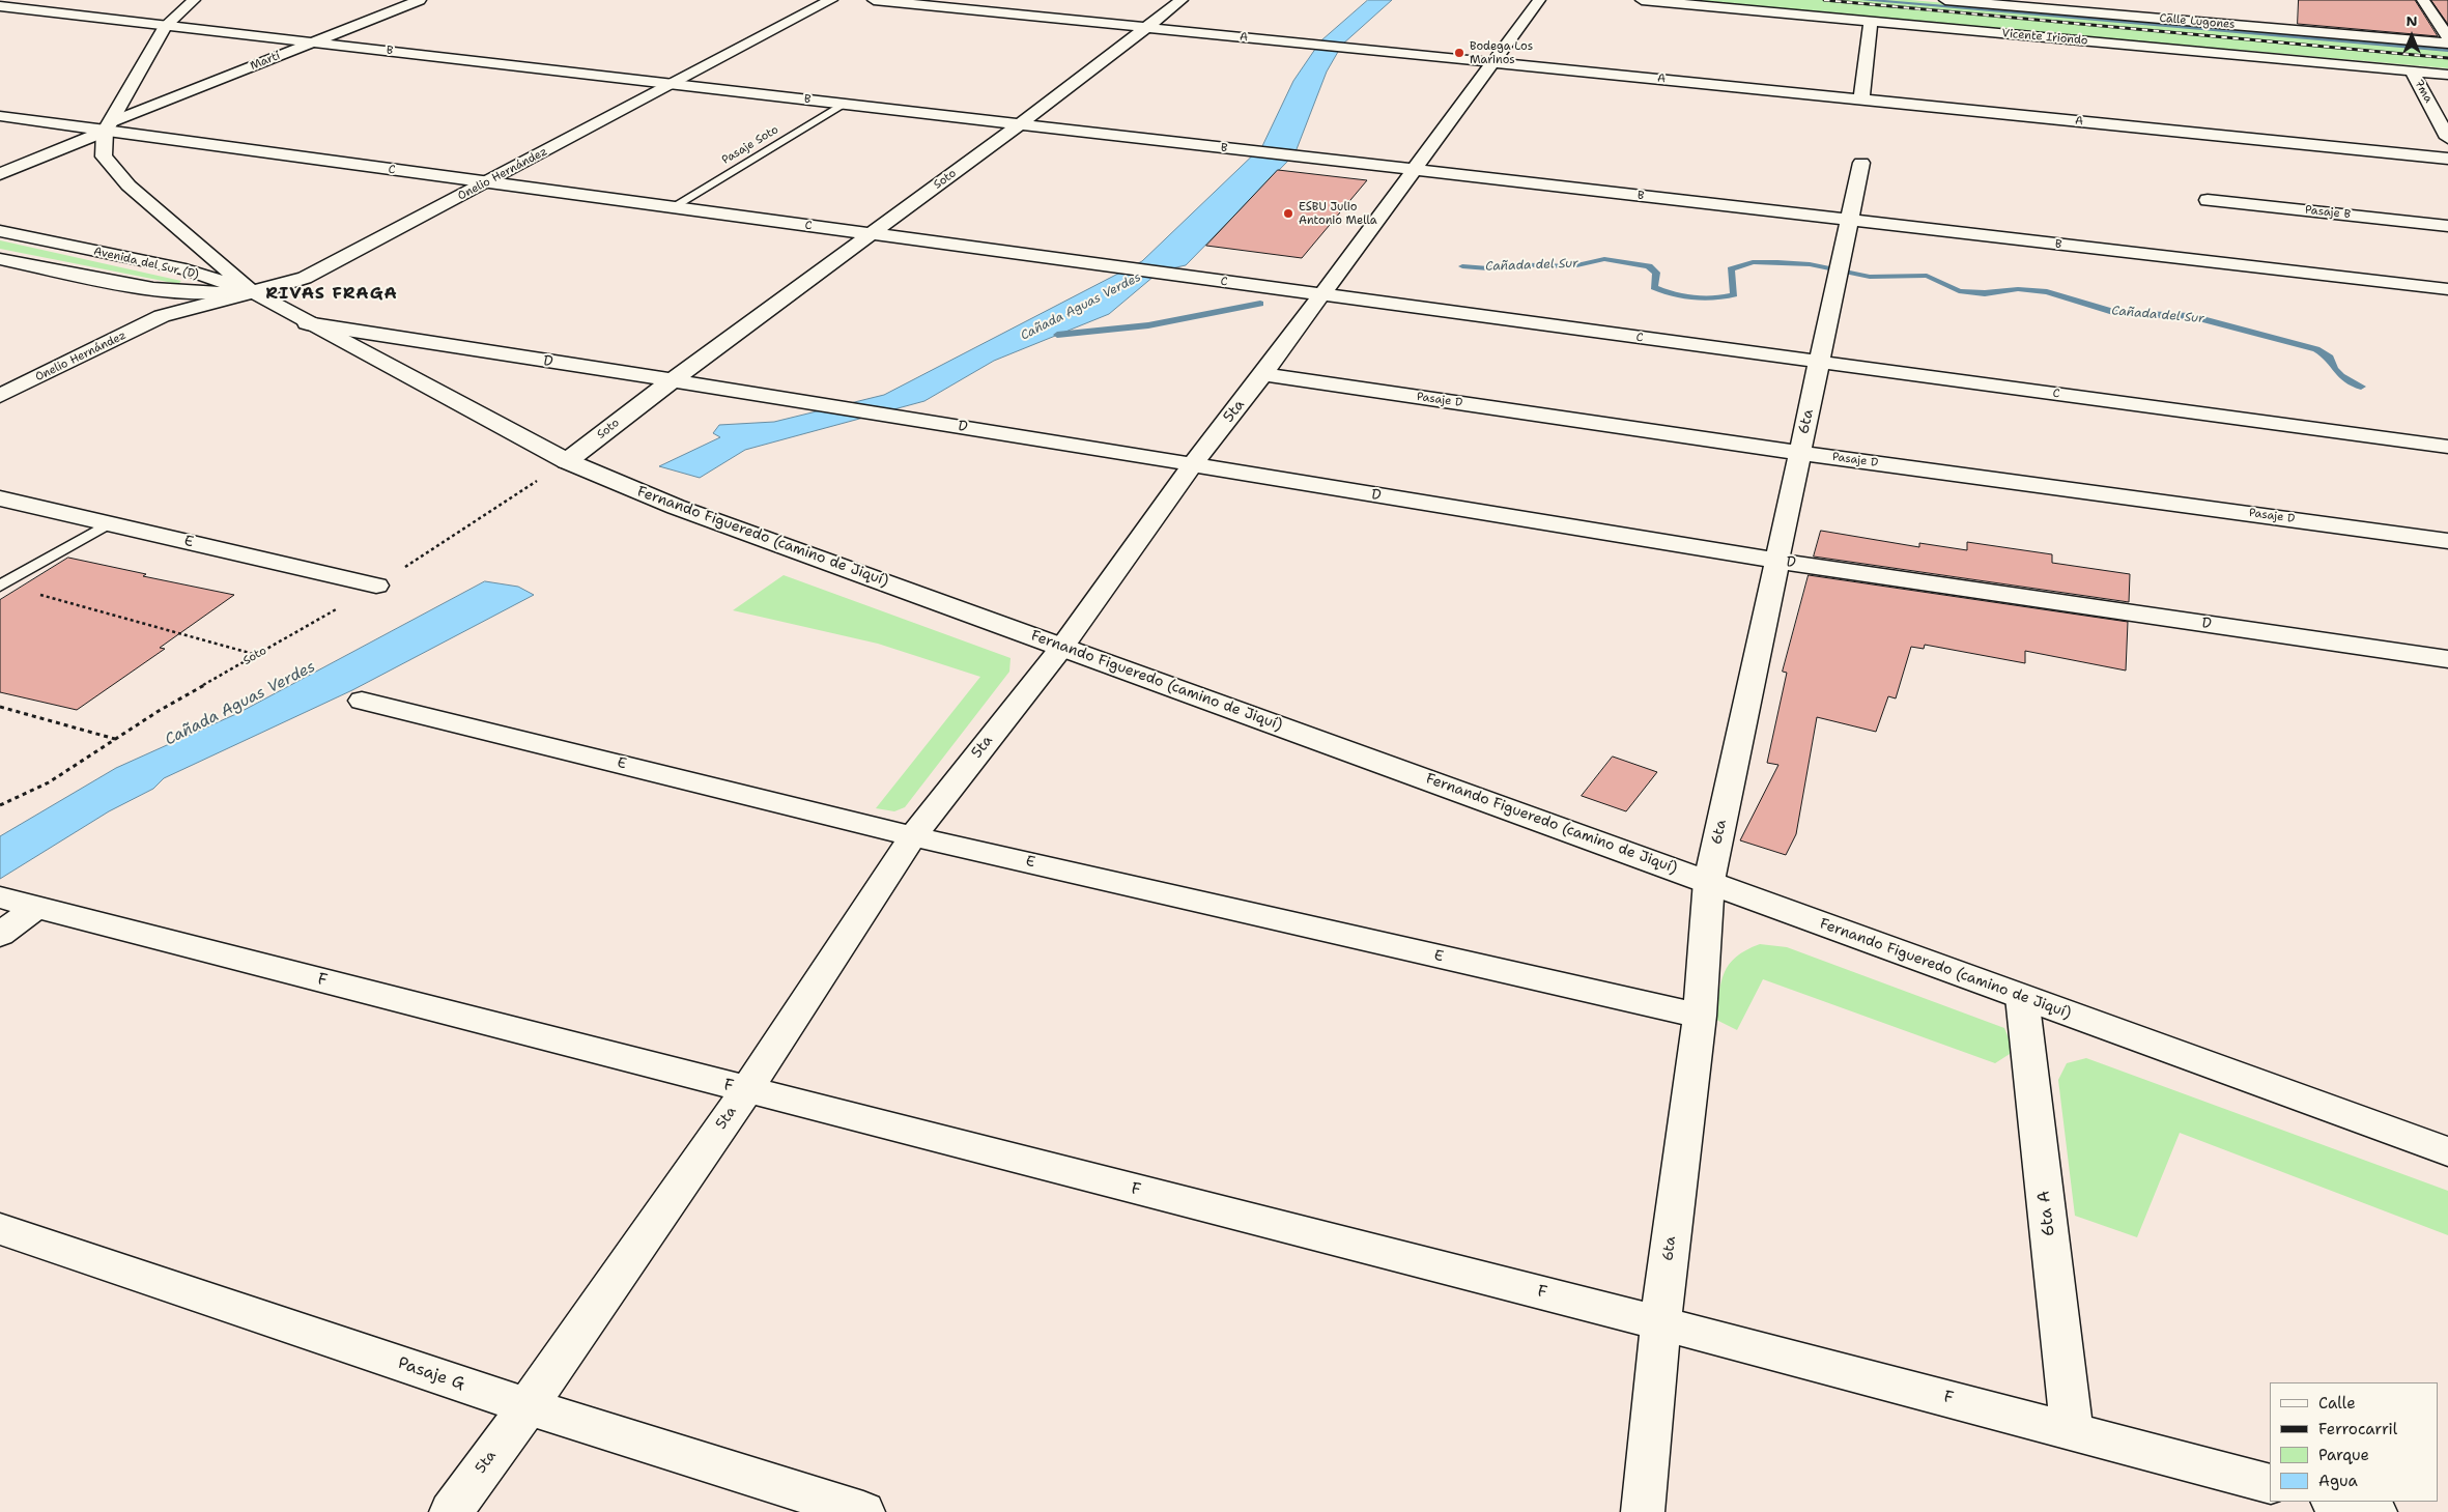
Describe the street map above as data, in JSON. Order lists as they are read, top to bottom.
{
  "streets": {
    "street": [
      "Calle Lugones",
      "A",
      "Vicente Iriondo",
      "B",
      "Martí",
      "7ma",
      "C",
      "Onelio Hernández",
      "Soto",
      "Pasaje B",
      "Avenida del Sur (D)",
      "D",
      "Pasaje D",
      "5ta",
      "6ta",
      "Fernando Figueredo (camino de Jiquí)",
      "E",
      "F",
      "6ta A",
      "Pasaje G"
    ],
    "lane": ["Pasaje Soto"]
  },
  "crossings": [
    ["A", "Soto"],
    ["A", "5ta"],
    ["Vicente Iriondo", "7ma"],
    ["B", "Martí"],
    ["B", "Pasaje Soto"],
    ["B", "Onelio Hernández"],
    ["B", "Soto"],
    ["B", "5ta"],
    ["B", "6ta"],
    ["B", "Fernando Figueredo (camino de Jiquí)"],
    ["Martí", "C"],
    ["Martí", "Fernando Figueredo (camino de Jiquí)"],
    ["Pasaje Soto", "C"],
    ["C", "Onelio Hernández"],
    ["C", "Soto"],
    ["C", "5ta"],
    ["C", "6ta"],
    ["C", "Fernando Figueredo (camino de Jiquí)"],
    ["Onelio Hernández", "Avenida del Sur (D)"],
    ["Onelio Hernández", "Fernando Figueredo (camino de Jiquí)"],
    ["Soto", "D"],
    ["Soto", "Fernando Figueredo (camino de Jiquí)"],
    ["Soto", "E"],
    ["Avenida del Sur (D)", "Fernando Figueredo (camino de Jiquí)"],
    ["D", "5ta"],
    ["D", "6ta"],
    ["D", "Fernando Figueredo (camino de Jiquí)"],
    ["Pasaje D", "5ta"],
    ["Pasaje D", "6ta"],
    ["5ta", "Fernando Figueredo (camino de Jiquí)"],
    ["5ta", "E"],
    ["5ta", "F"],
    ["5ta", "Pasaje G"],
    ["6ta", "Fernando Figueredo (camino de Jiquí)"],
    ["6ta", "E"],
    ["6ta", "F"],
    ["Fernando Figueredo (camino de Jiquí)", "6ta A"],
    ["F", "6ta A"]
  ],
  "districts": ["RIVAS FRAGA"],
  "water": ["Cañada del Sur", "Cañada Aguas Verdes"],
  "places": ["Bodega Los Marinos", "ESBU Julio Antonio Mella"],
  "legend": [
    "Calle",
    "Ferrocarril",
    "Parque",
    "Agua"
  ],
  "north": "top"
}
